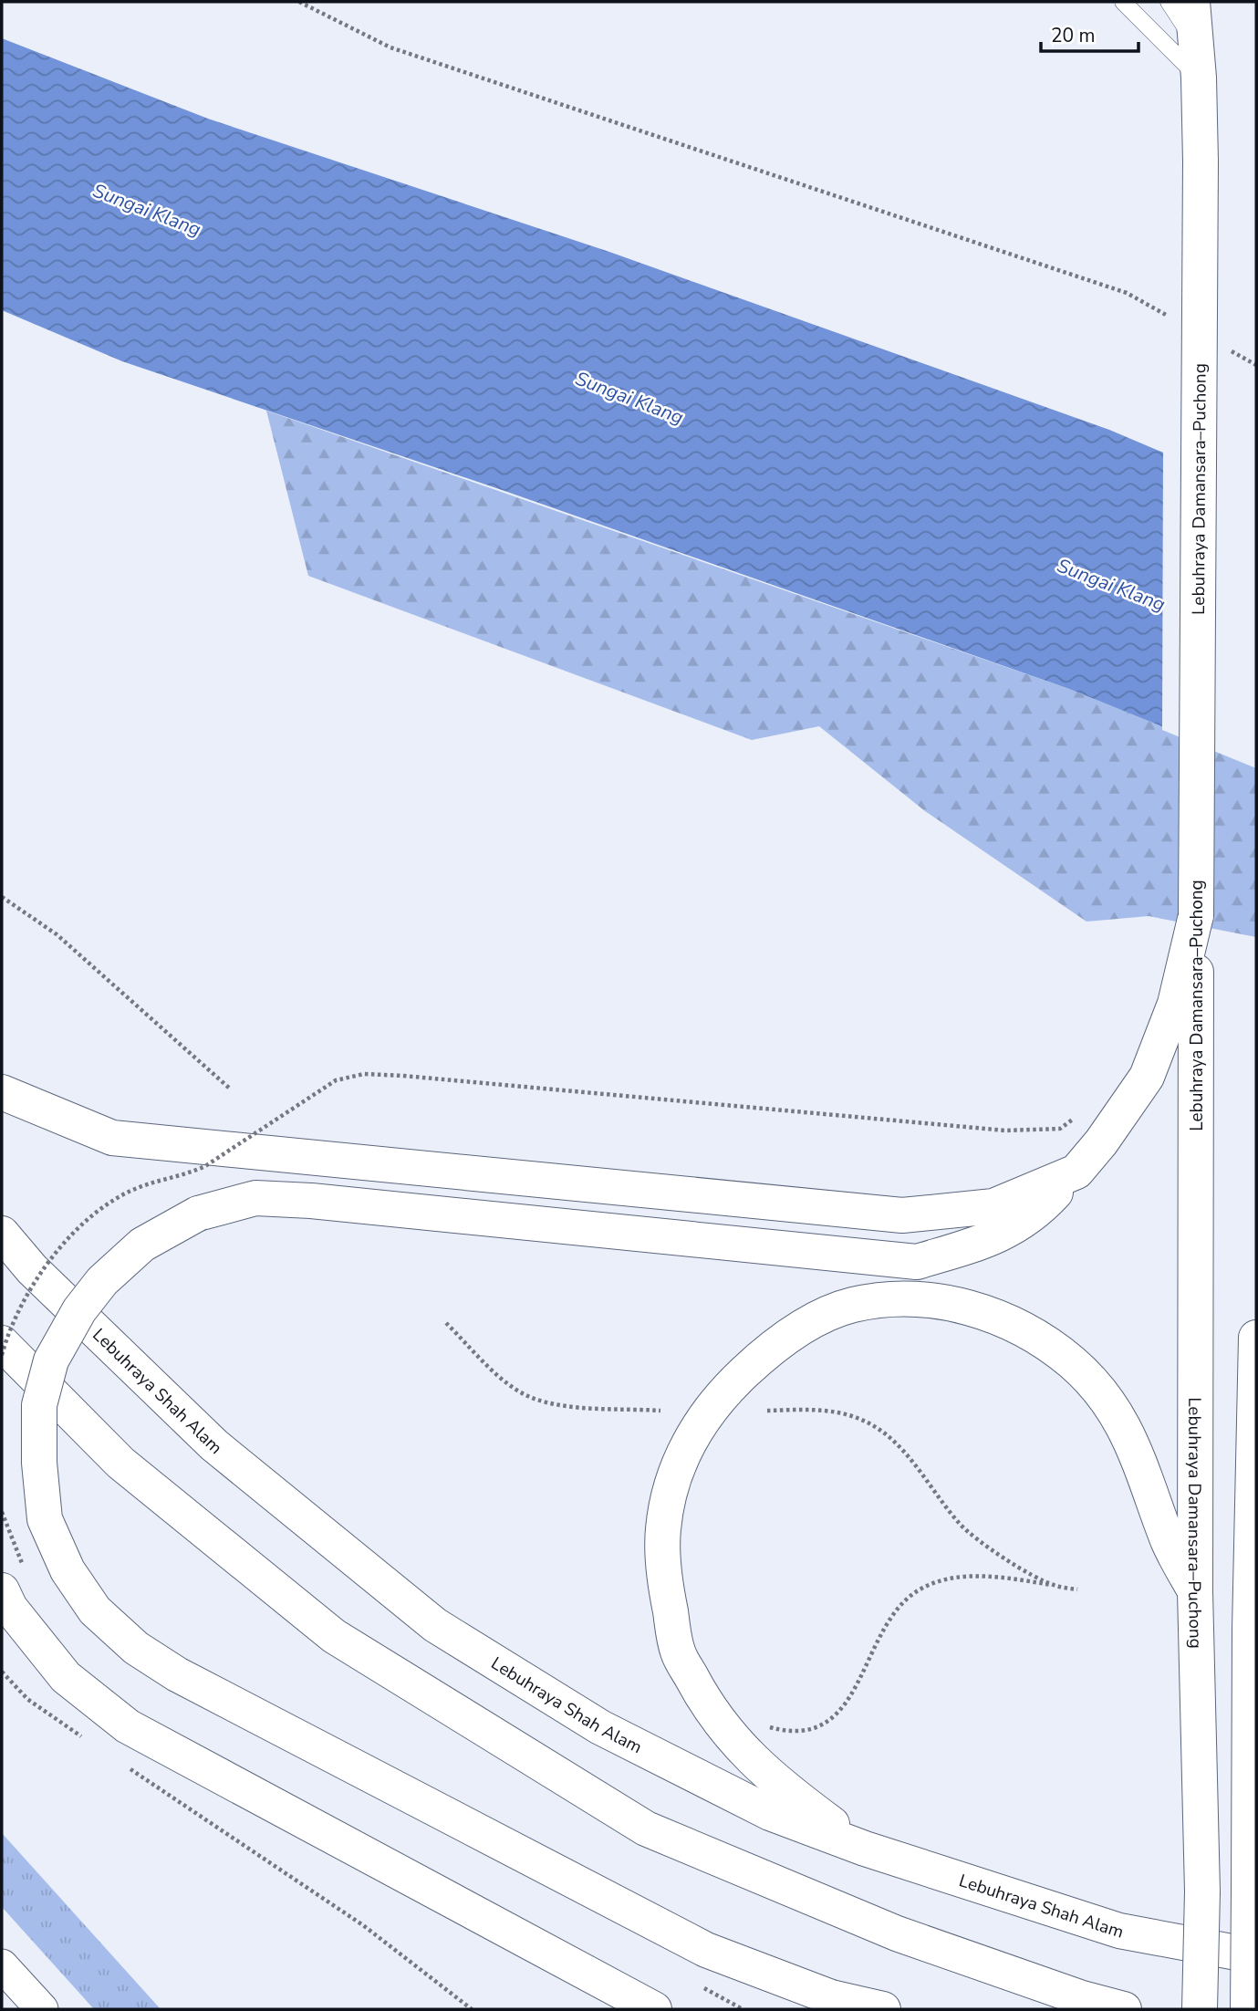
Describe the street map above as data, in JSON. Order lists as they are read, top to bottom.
{
  "streets": {
    "highway": ["Lebuhraya Damansara–Puchong", "Lebuhraya Shah Alam"]
  },
  "water": ["Sungai Klang"],
  "scale_bar": "20 m"
}
